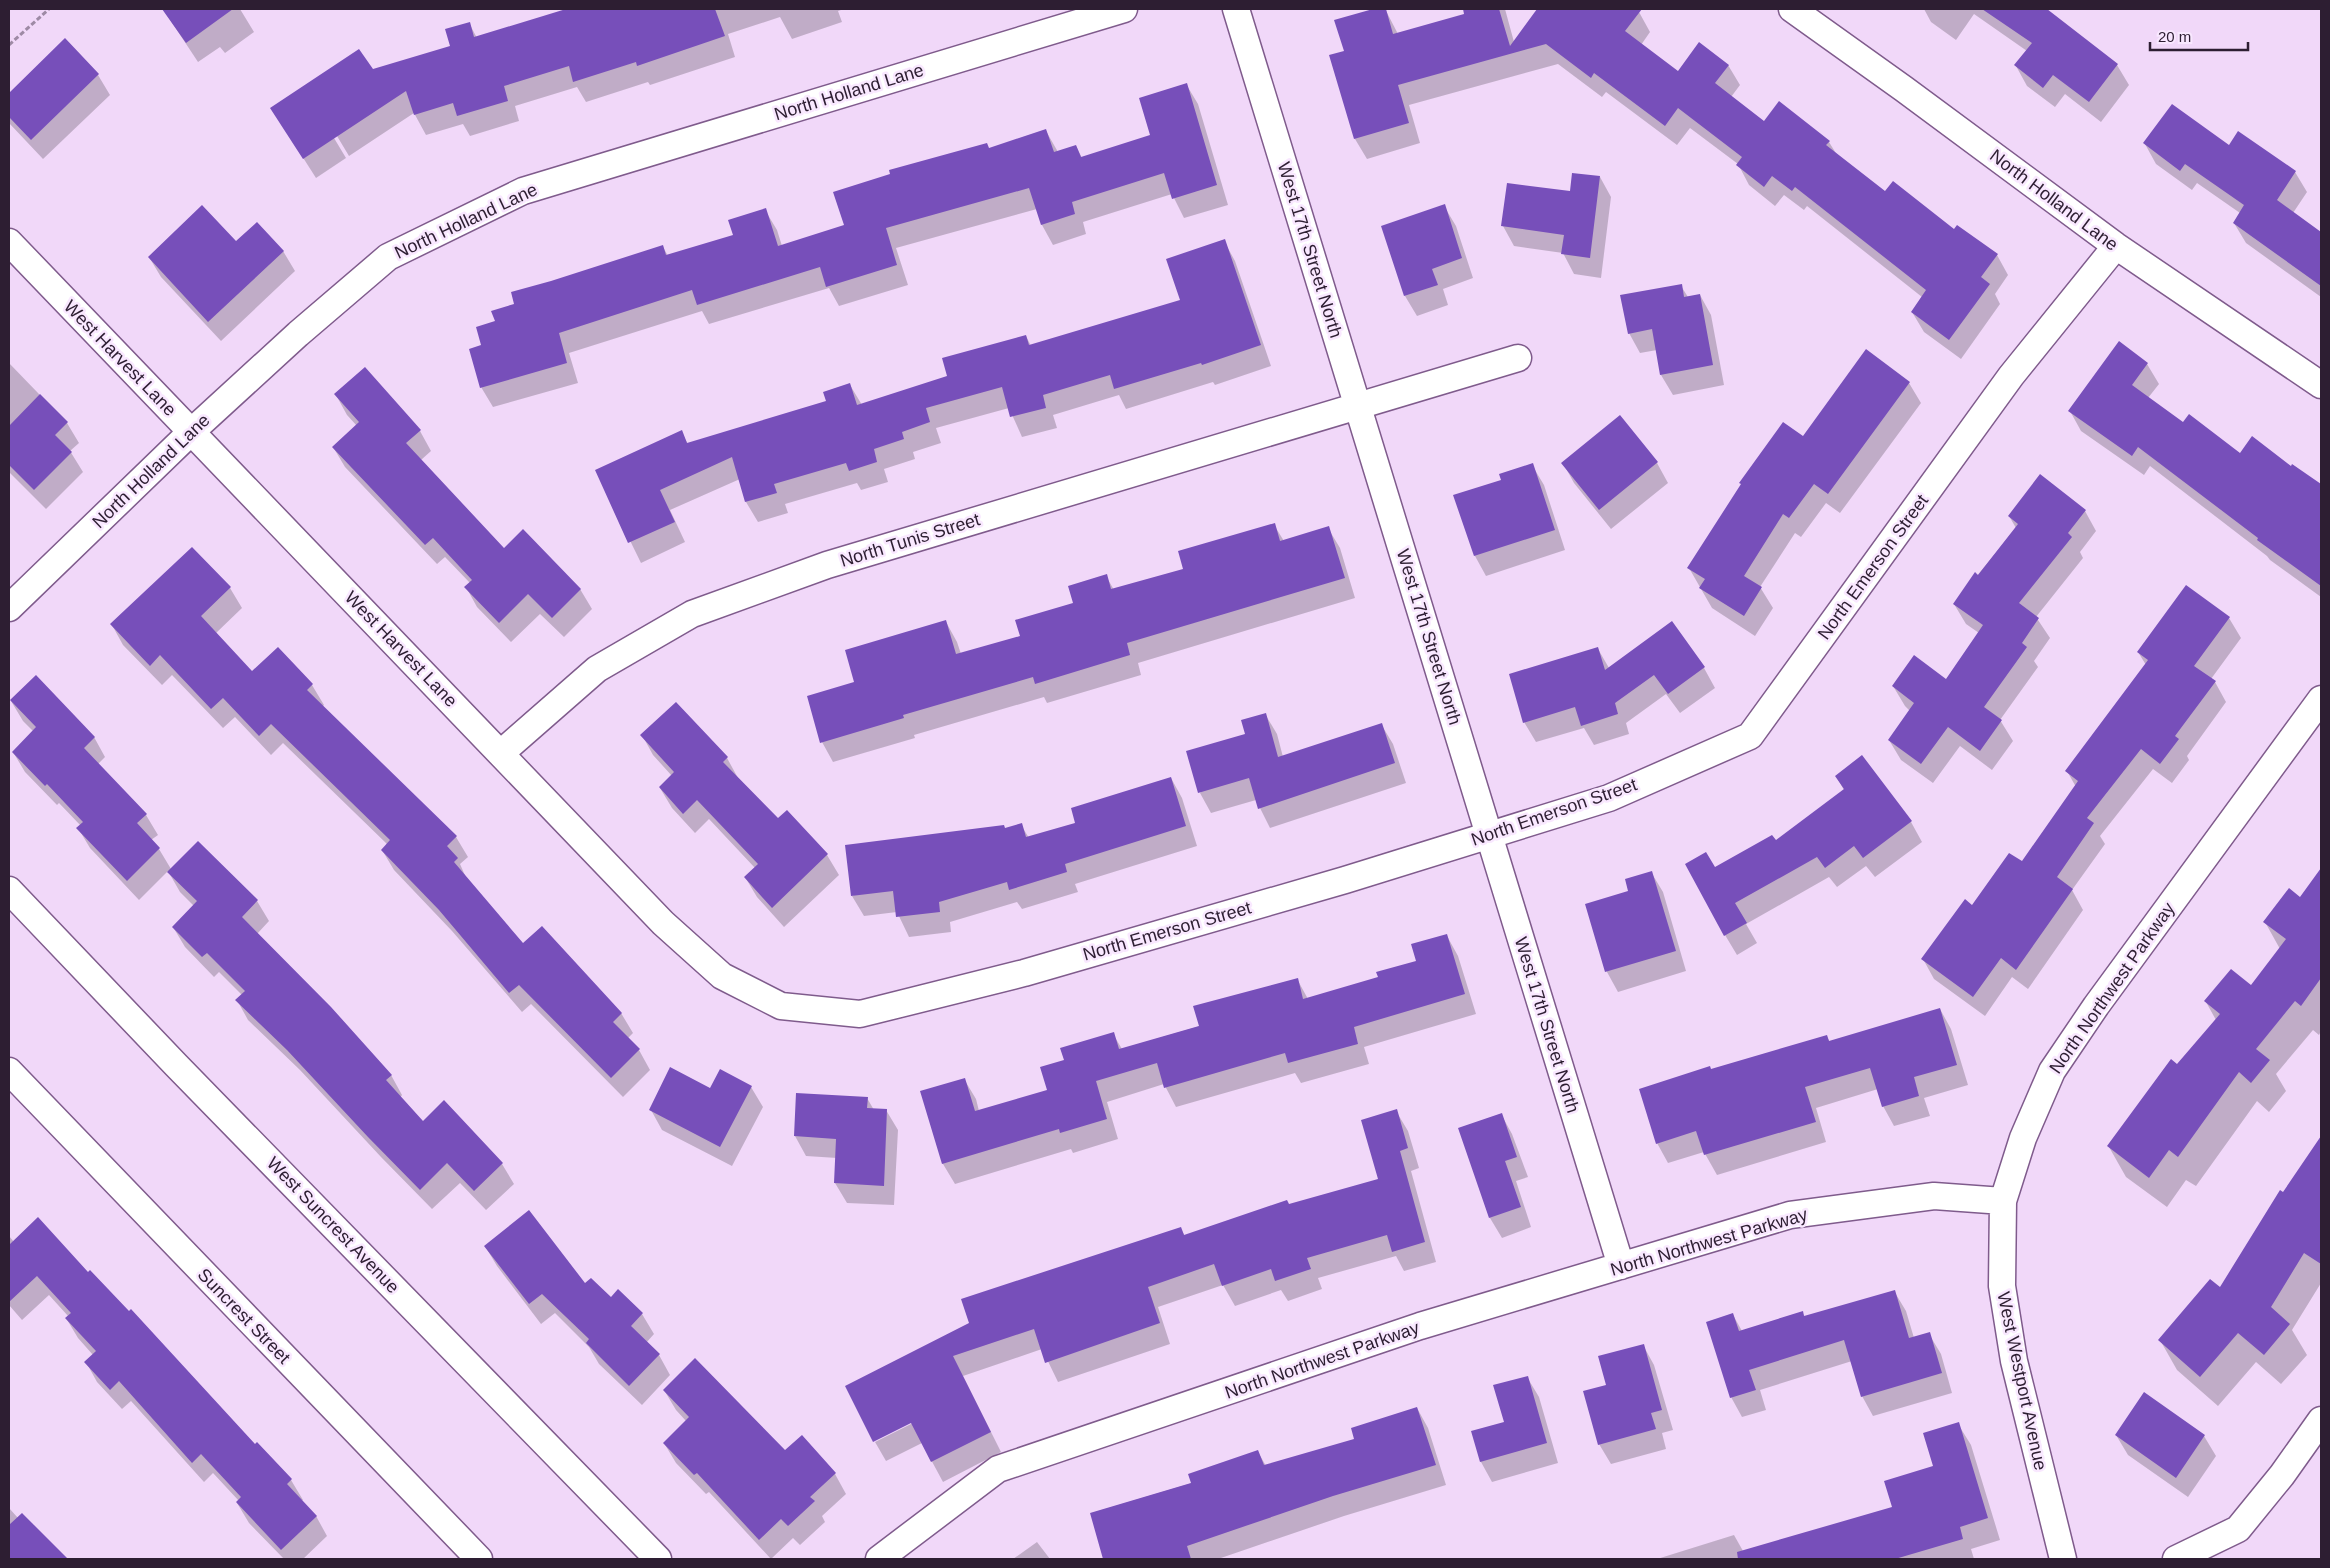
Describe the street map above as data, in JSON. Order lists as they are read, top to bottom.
{
  "streets": {
    "street": [
      "North Holland Lane",
      "West 17th Street North",
      "West Harvest Lane",
      "North Tunis Street",
      "North Emerson Street",
      "North Northwest Parkway",
      "West Suncrest Avenue",
      "Suncrest Street",
      "West Westport Avenue"
    ]
  },
  "crossings": [
    ["North Holland Lane", "West Harvest Lane"],
    ["North Holland Lane", "North Emerson Street"],
    ["West 17th Street North", "North Tunis Street"],
    ["West 17th Street North", "North Emerson Street"],
    ["West 17th Street North", "North Northwest Parkway"],
    ["West Harvest Lane", "North Tunis Street"],
    ["West Harvest Lane", "North Emerson Street"],
    ["North Northwest Parkway", "West Westport Avenue"]
  ],
  "scale_bar": "20 m"
}
